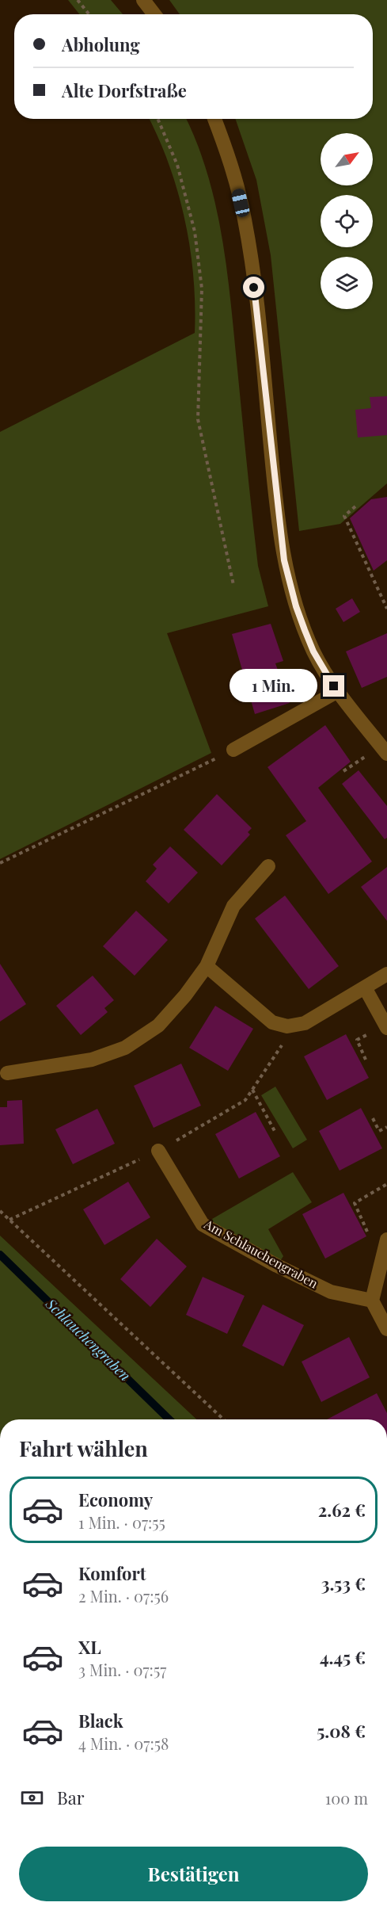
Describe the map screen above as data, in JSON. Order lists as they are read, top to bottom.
{
  "streets": {
    "street": ["Am Schlauchengraben"]
  },
  "water": ["Schlauchengraben"],
  "north": "top right",
  "page": {
    "banner": ["Abholung", "Alte Dorfstraße"],
    "bubble": "1 Min.",
    "heading": "Fahrt wählen",
    "list": [
      {
        "name": "Economy",
        "note": "1 Min. · 07:55",
        "value": "2.62 €"
      },
      {
        "name": "Komfort",
        "note": "2 Min. · 07:56",
        "value": "3.53 €"
      },
      {
        "name": "XL",
        "note": "3 Min. · 07:57",
        "value": "4.45 €"
      },
      {
        "name": "Black",
        "note": "4 Min. · 07:58",
        "value": "5.08 €"
      }
    ],
    "pay": ["Bar", "100 m"],
    "buttons": "Bestätigen"
  }
}
